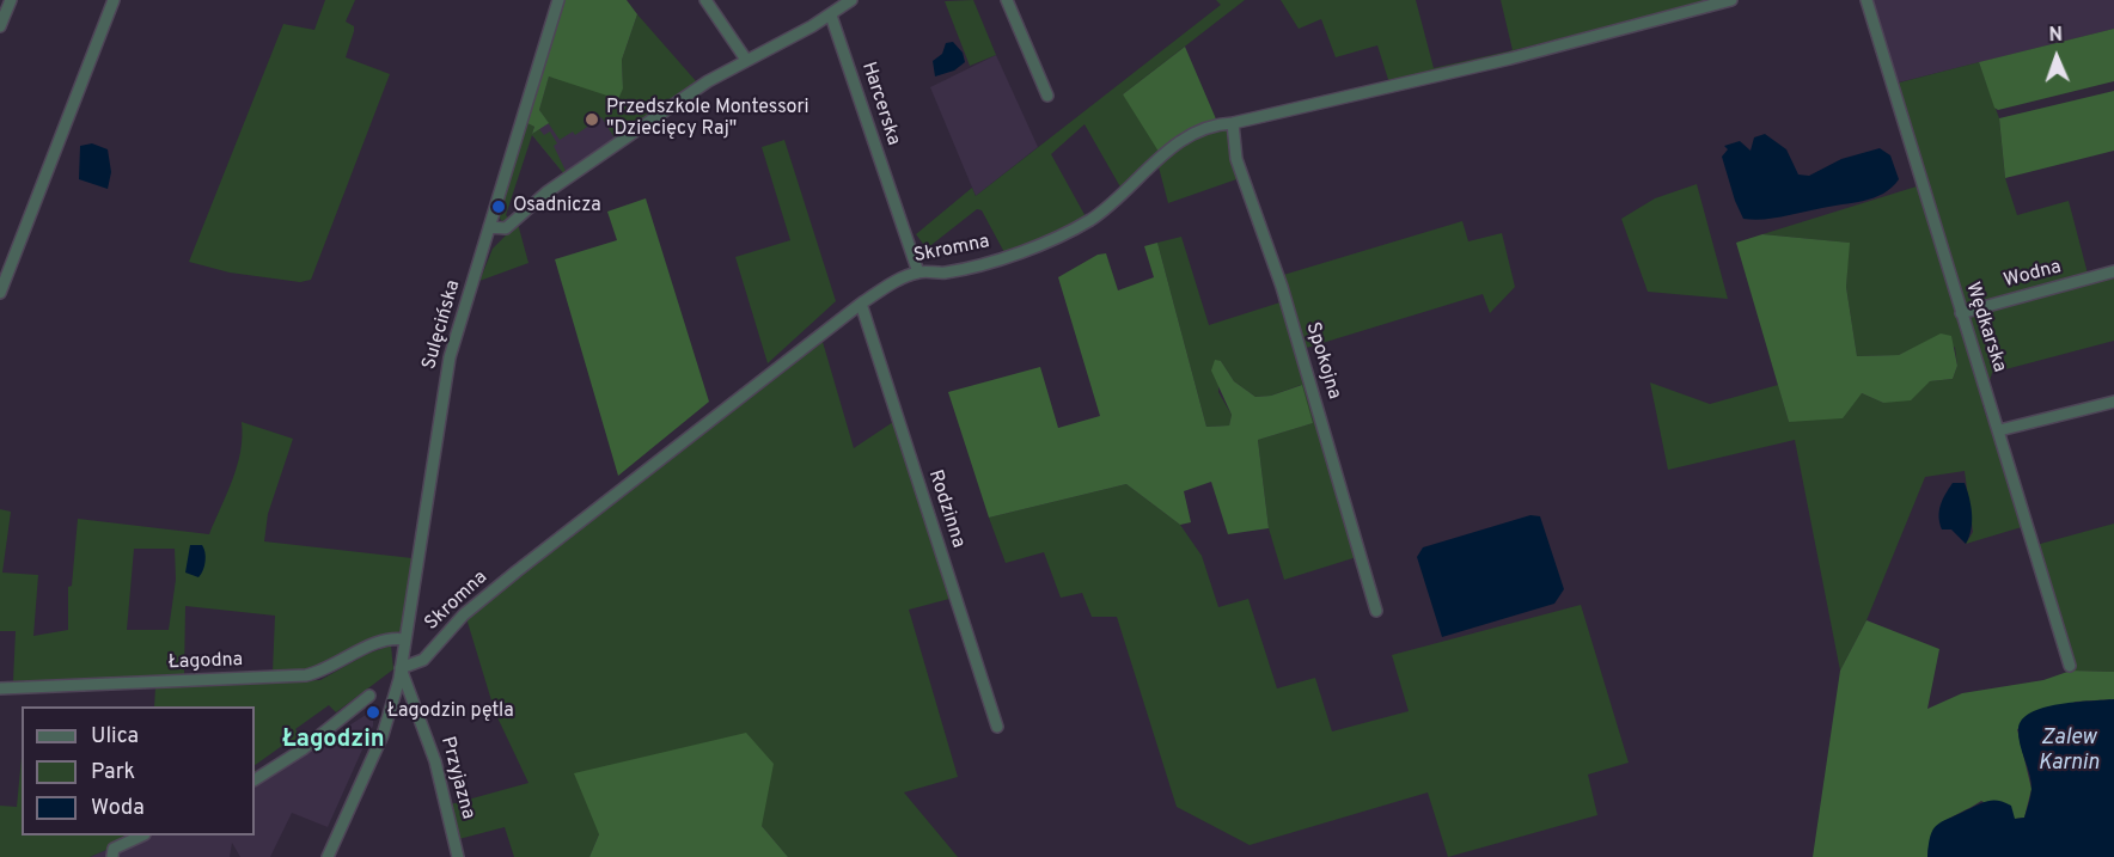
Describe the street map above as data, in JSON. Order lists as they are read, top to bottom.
{
  "streets": {
    "street": [
      "Harcerska",
      "Skromna",
      "Wodna",
      "Sulęcińska",
      "Wędkarska",
      "Spokojna",
      "Rodzinna",
      "Łagodna",
      "Przyjazna"
    ]
  },
  "crossings": [
    ["Harcerska", "Skromna"],
    ["Skromna", "Sulęcińska"],
    ["Skromna", "Spokojna"],
    ["Skromna", "Rodzinna"],
    ["Skromna", "Przyjazna"],
    ["Wodna", "Wędkarska"],
    ["Sulęcińska", "Łagodna"],
    ["Sulęcińska", "Przyjazna"]
  ],
  "districts": ["Łagodzin"],
  "water": ["Zalew Karnin"],
  "places": ["Przedszkole Montessori \"Dziecięcy Raj\"", "Osadnicza", "Łagodzin pętla"],
  "legend": ["Ulica", "Park", "Woda"],
  "north": "top"
}
